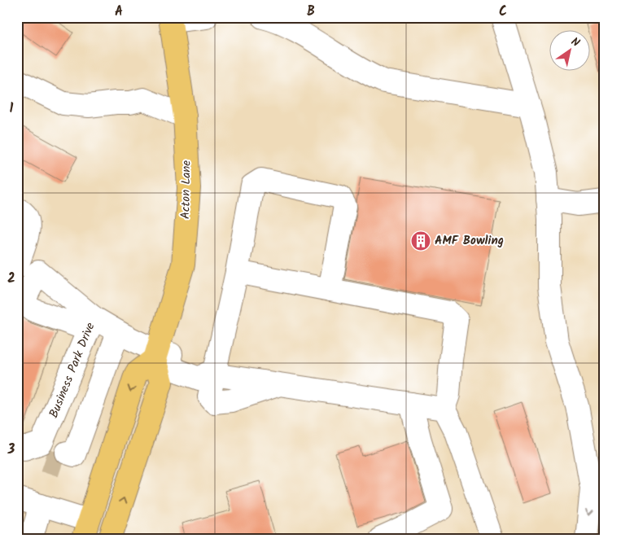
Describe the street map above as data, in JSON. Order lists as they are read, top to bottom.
{
  "streets": {
    "main road": ["Acton Lane"],
    "street": ["Business Park Drive"]
  },
  "crossings": [
    ["Acton Lane", "Business Park Drive"]
  ],
  "places": {
    "building": ["AMF Bowling"]
  },
  "north": "top right",
  "grid": {
    "columns": ["A", "B", "C"],
    "rows": ["1", "2", "3"]
  }
}
